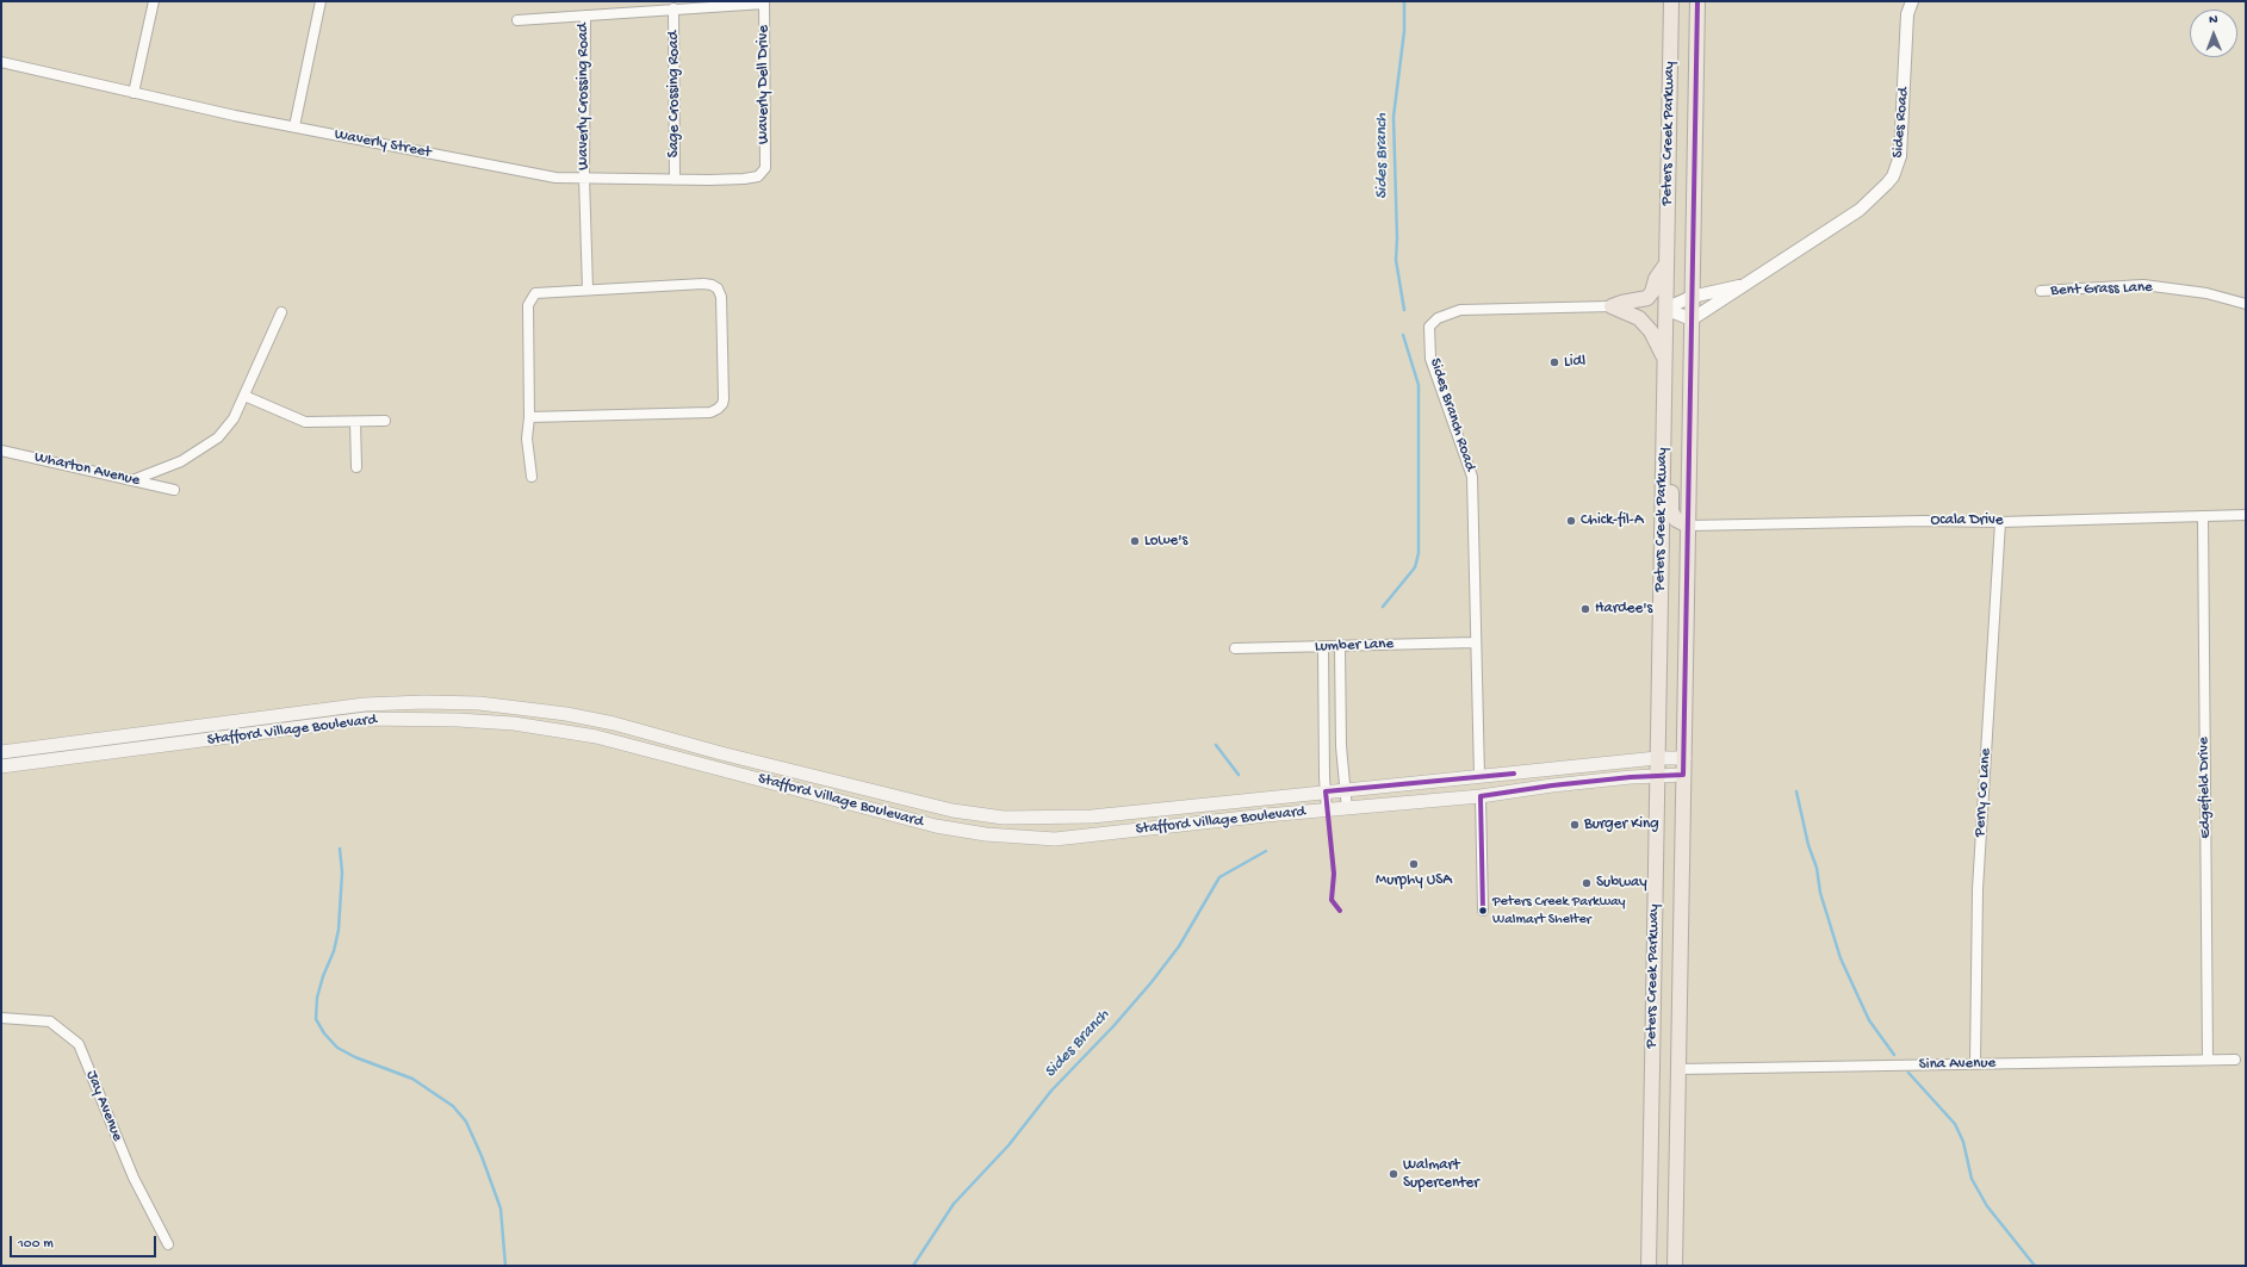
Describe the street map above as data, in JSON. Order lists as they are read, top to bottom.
{
  "streets": {
    "main road": ["Peters Creek Parkway", "Stafford Village Boulevard"],
    "street": [
      "Waverly Dell Drive",
      "Sage Crossing Road",
      "Waverly Crossing Road",
      "Sides Road",
      "Waverly Street",
      "Bent Grass Lane",
      "Sides Branch Road",
      "Wharton Avenue",
      "Ocala Drive",
      "Lumber Lane",
      "Edgefield Drive",
      "Perry Co Lane",
      "Sina Avenue",
      "Jay Avenue"
    ]
  },
  "crossings": [
    ["Waverly Dell Drive", "Waverly Street"],
    ["Sage Crossing Road", "Waverly Street"],
    ["Waverly Crossing Road", "Waverly Street"],
    ["Sides Road", "Peters Creek Parkway"],
    ["Peters Creek Parkway", "Ocala Drive"],
    ["Peters Creek Parkway", "Stafford Village Boulevard"],
    ["Peters Creek Parkway", "Sina Avenue"],
    ["Sides Branch Road", "Lumber Lane"],
    ["Sides Branch Road", "Stafford Village Boulevard"],
    ["Ocala Drive", "Edgefield Drive"],
    ["Ocala Drive", "Perry Co Lane"],
    ["Edgefield Drive", "Sina Avenue"],
    ["Perry Co Lane", "Sina Avenue"]
  ],
  "water": ["Sides Branch"],
  "places": [
    "Lidl",
    "Chick-fil-A",
    "Lowe's",
    "Hardee's",
    "Burger King",
    "Murphy USA",
    "Subway",
    "Peters Creek Parkway Walmart Shelter",
    "Walmart Supercenter"
  ],
  "scale_bar": "100 m",
  "north": "top"
}
